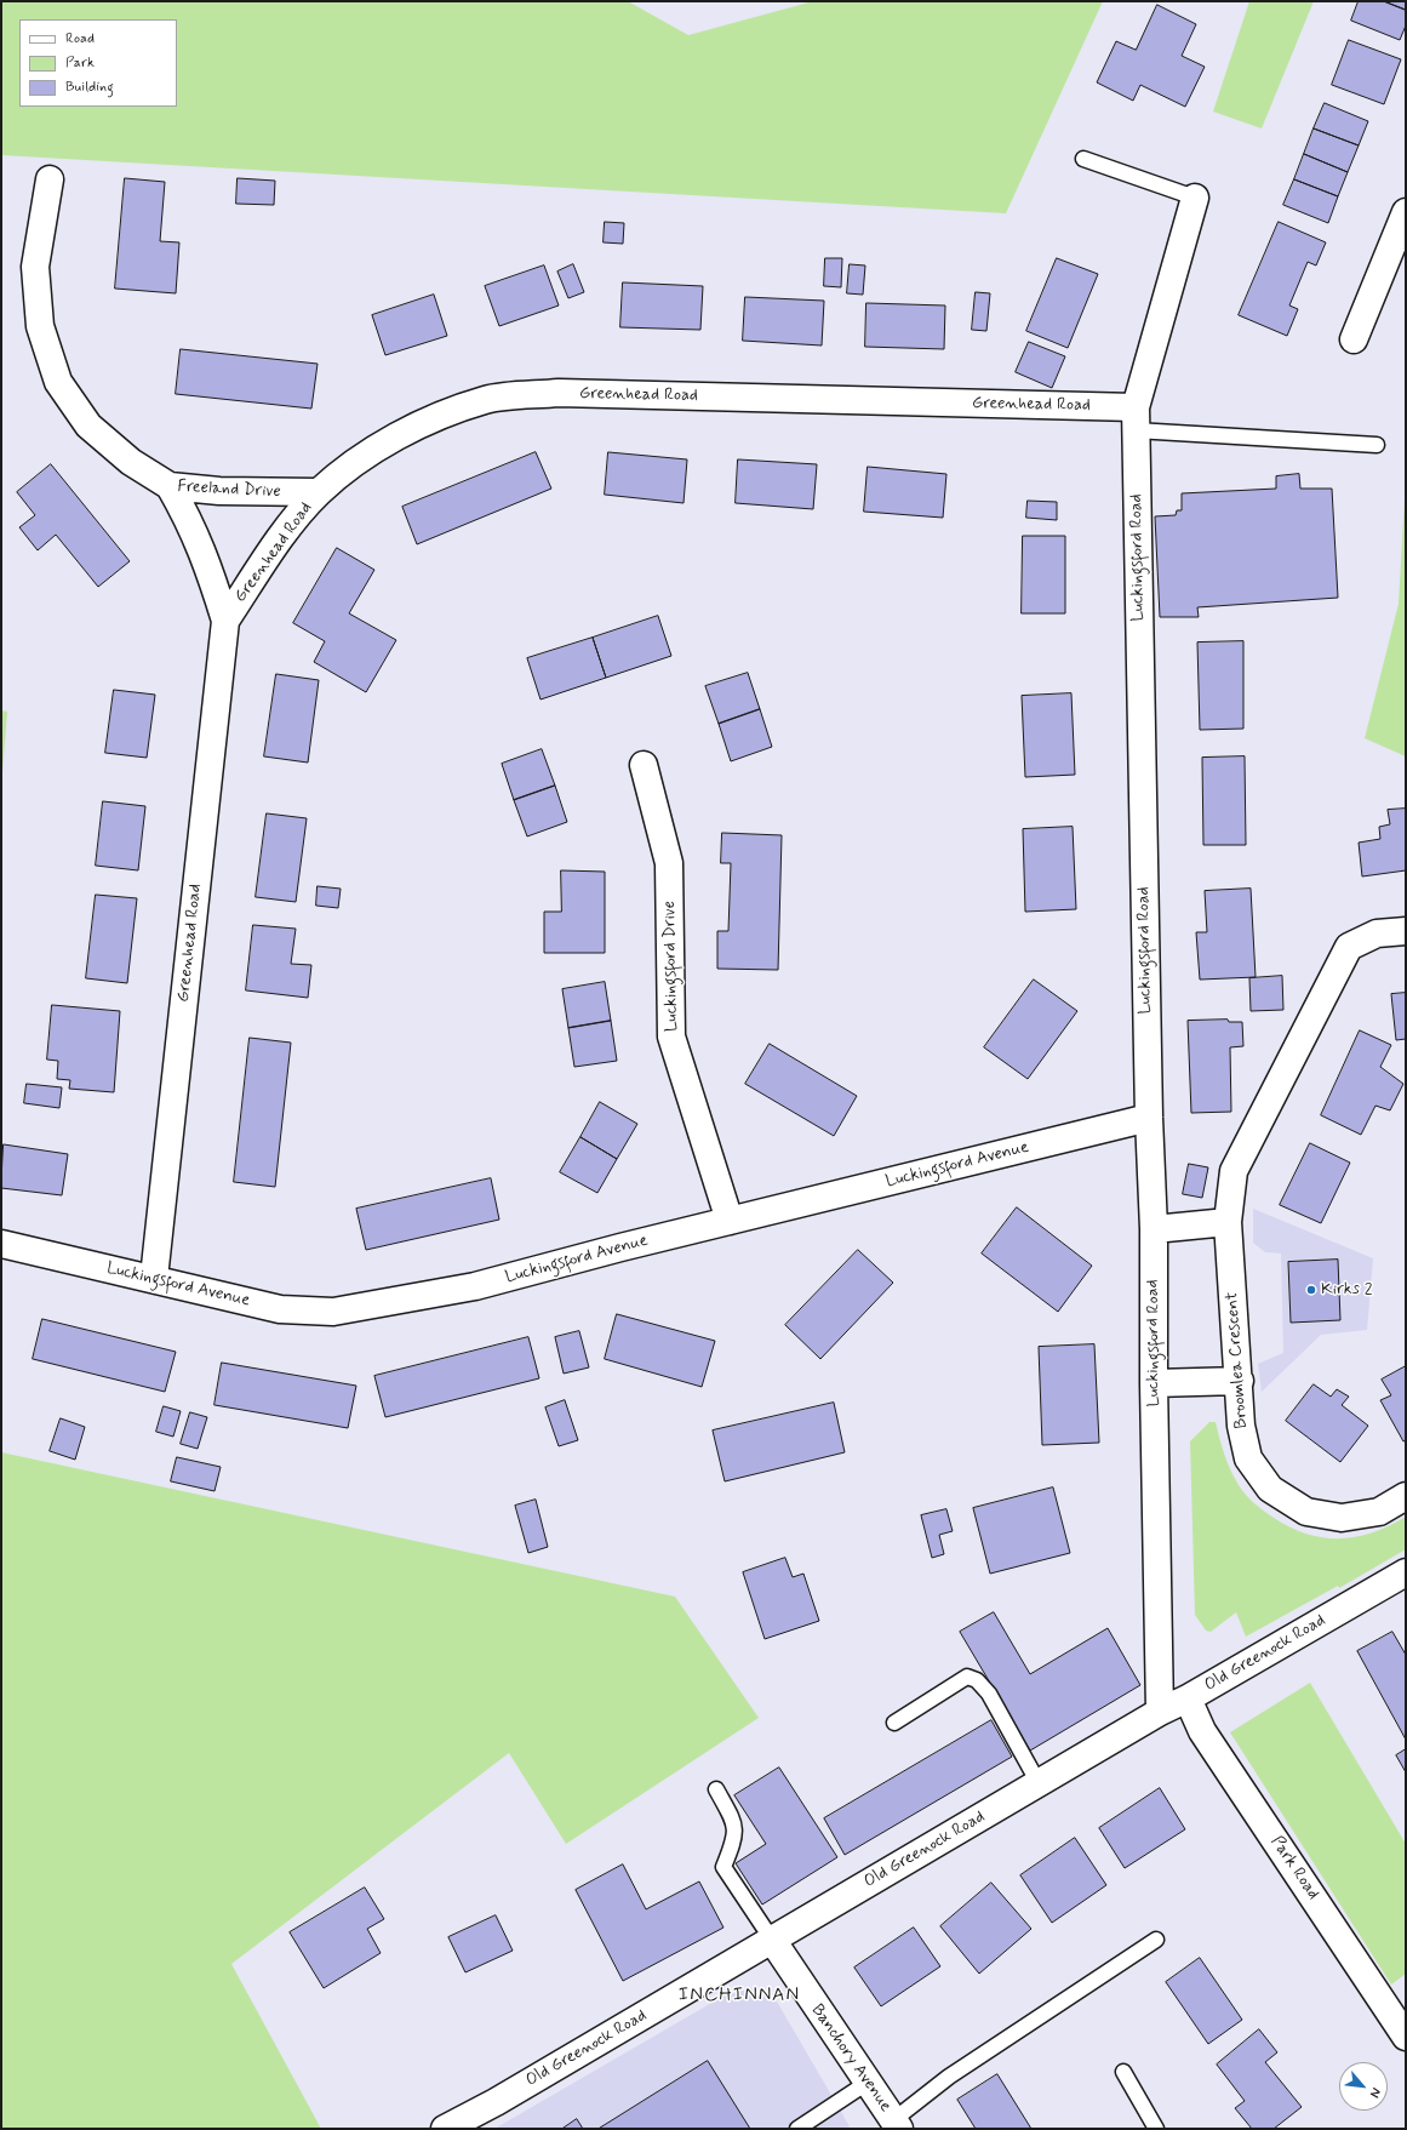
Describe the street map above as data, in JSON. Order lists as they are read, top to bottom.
{
  "streets": {
    "street": [
      "Greenhead Road",
      "Freeland Drive",
      "Luckingsford Road",
      "Luckingsford Drive",
      "Luckingsford Avenue",
      "Broomlea Crescent",
      "Old Greenock Road",
      "Park Road",
      "Banchory Avenue"
    ]
  },
  "crossings": [
    ["Greenhead Road", "Freeland Drive"],
    ["Greenhead Road", "Luckingsford Road"],
    ["Greenhead Road", "Luckingsford Avenue"],
    ["Luckingsford Road", "Luckingsford Avenue"],
    ["Luckingsford Road", "Old Greenock Road"],
    ["Luckingsford Drive", "Luckingsford Avenue"],
    ["Old Greenock Road", "Park Road"],
    ["Old Greenock Road", "Banchory Avenue"]
  ],
  "districts": ["INCHINNAN"],
  "places": ["Kirks 2"],
  "legend": ["Road", "Park", "Building"],
  "north": "bottom right"
}
